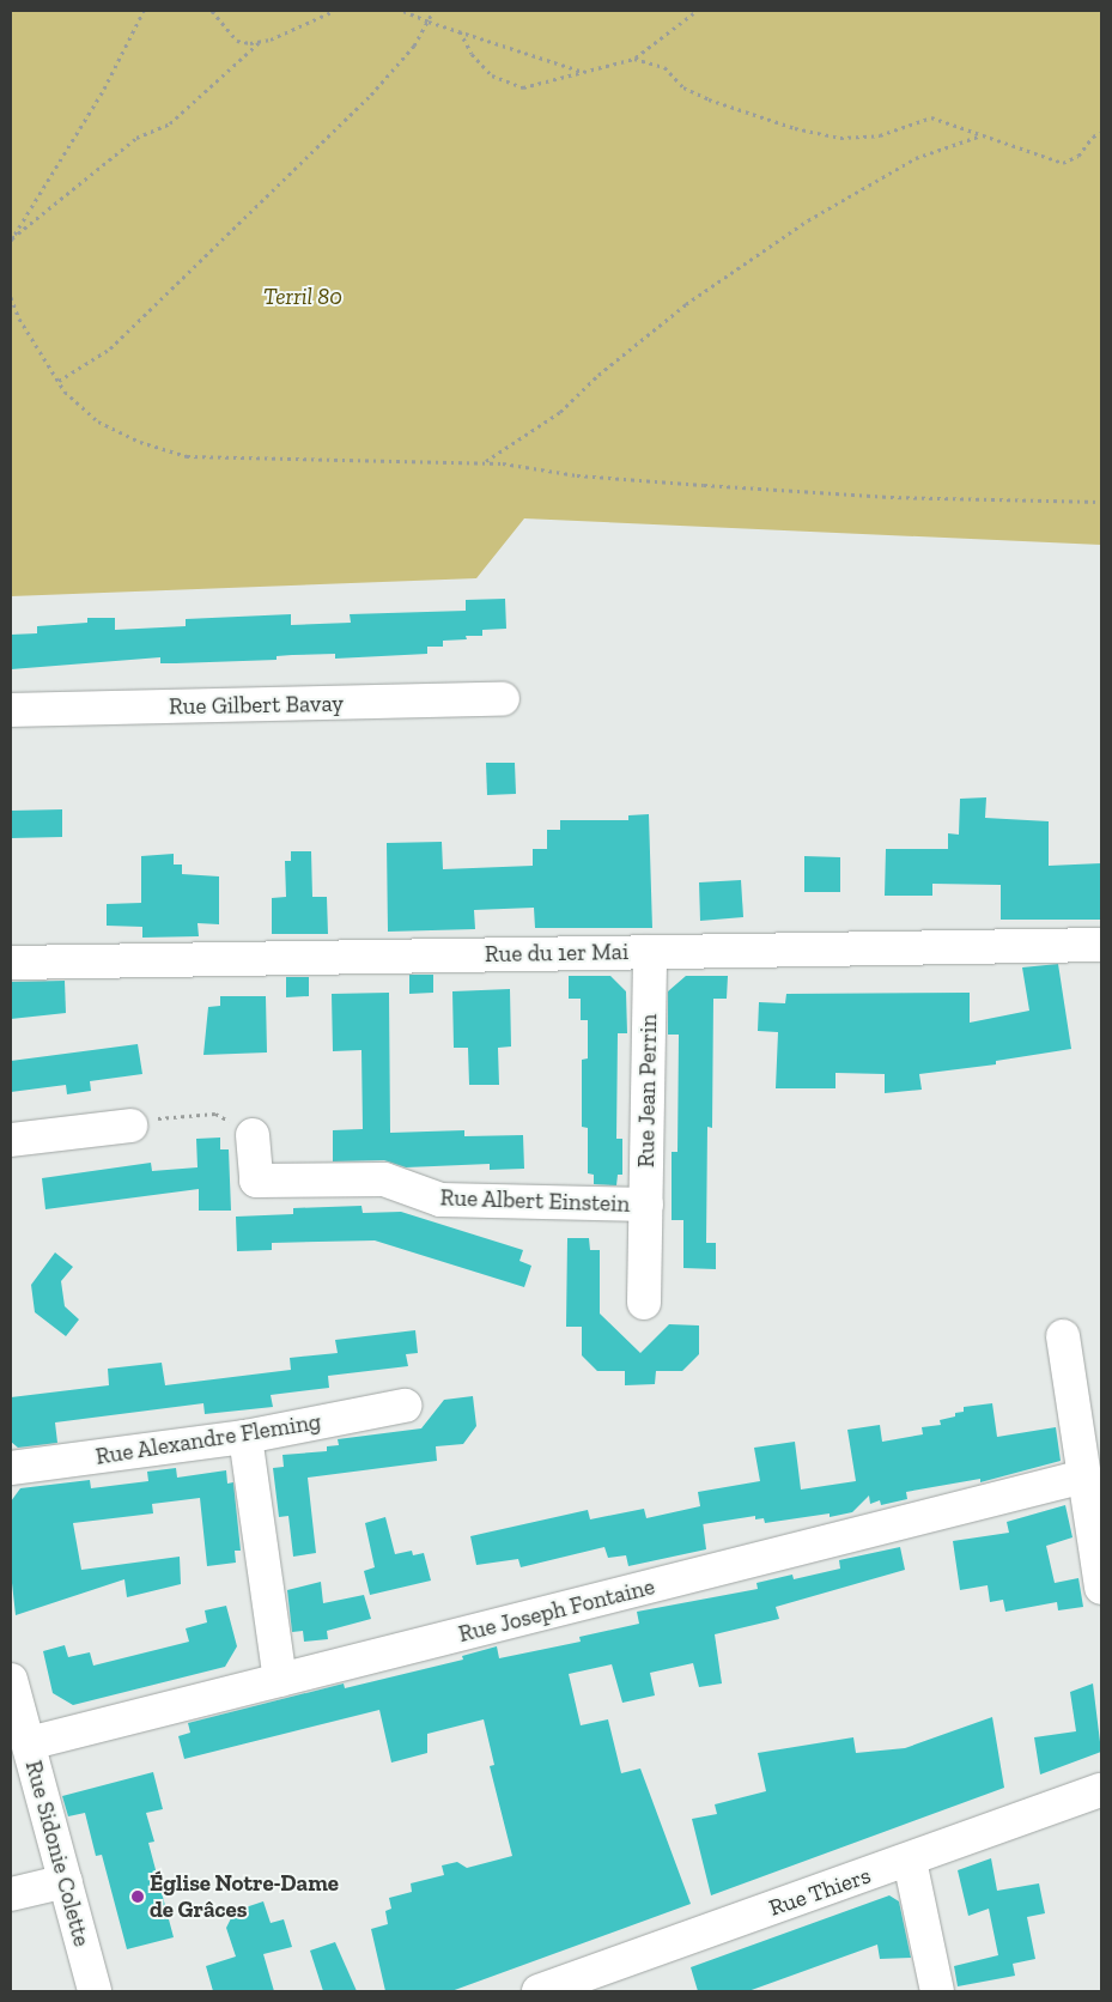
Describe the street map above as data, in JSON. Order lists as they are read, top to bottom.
{
  "streets": {
    "street": [
      "Rue Gilbert Bavay",
      "Rue du 1er Mai",
      "Rue Jean Perrin",
      "Rue Albert Einstein",
      "Rue Alexandre Fleming",
      "Rue Joseph Fontaine",
      "Rue Sidonie Colette",
      "Rue Thiers"
    ]
  },
  "crossings": [
    ["Rue du 1er Mai", "Rue Jean Perrin"],
    ["Rue Jean Perrin", "Rue Albert Einstein"],
    ["Rue Joseph Fontaine", "Rue Sidonie Colette"]
  ],
  "parks": ["Terril 80"],
  "places": ["Église Notre-Dame de Grâces"]
}
